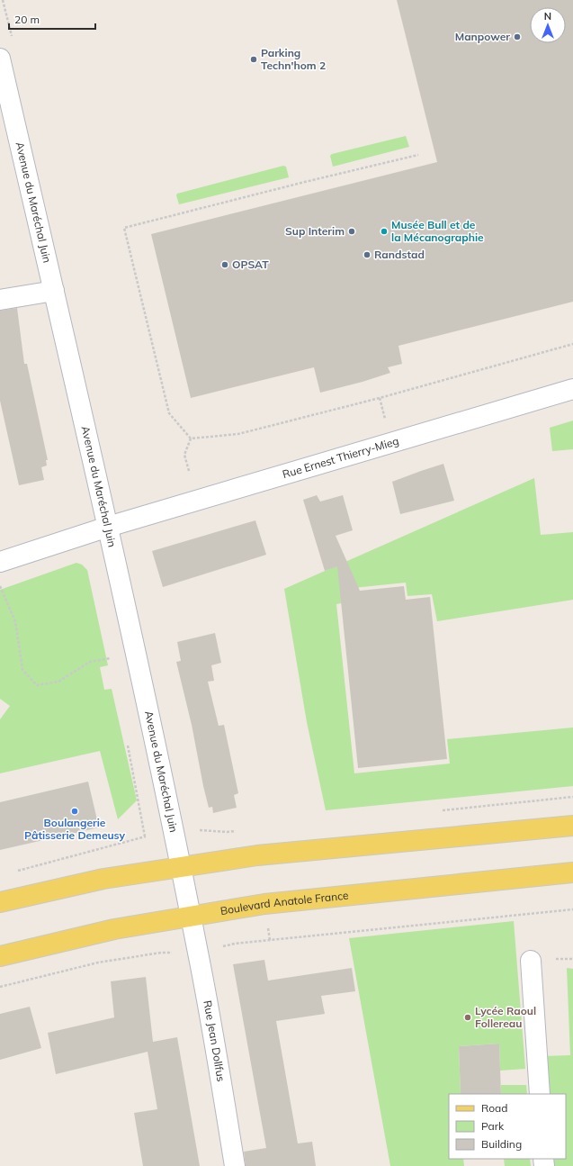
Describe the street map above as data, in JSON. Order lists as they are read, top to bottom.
{
  "streets": {
    "main road": ["Boulevard Anatole France"],
    "street": ["Avenue du Maréchal Juin", "Rue Ernest Thierry-Mieg", "Rue Jean Dollfus"]
  },
  "crossings": [
    ["Avenue du Maréchal Juin", "Rue Ernest Thierry-Mieg"],
    ["Avenue du Maréchal Juin", "Boulevard Anatole France"],
    ["Avenue du Maréchal Juin", "Rue Jean Dollfus"],
    ["Boulevard Anatole France", "Rue Jean Dollfus"]
  ],
  "places": [
    "Manpower",
    "Parking Techn'hom 2",
    "Sup Interim",
    "Musée Bull et de la Mécanographie",
    "Randstad",
    "OPSAT",
    "Boulangerie Pâtisserie Demeusy",
    "Lycée Raoul Follereau"
  ],
  "legend": ["Road", "Park", "Building"],
  "scale_bar": "20 m",
  "north": "top"
}
